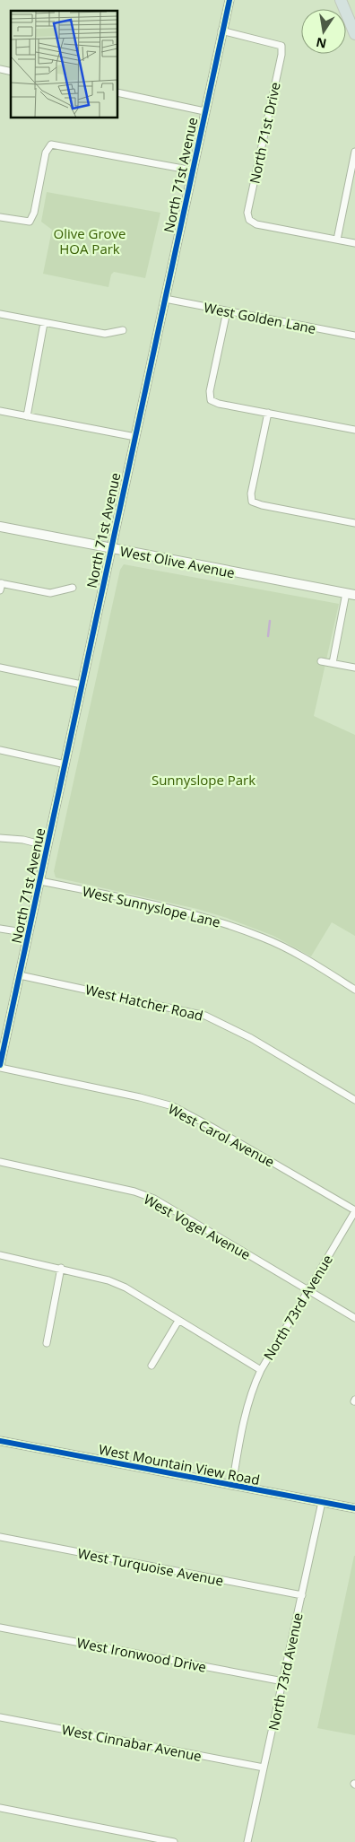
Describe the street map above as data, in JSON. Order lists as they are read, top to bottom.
{
  "streets": {
    "main road": ["West Olive Avenue"],
    "street": [
      "North 71st Drive",
      "North 71st Avenue",
      "West Golden Lane",
      "West Sunnyslope Lane",
      "West Hatcher Road",
      "West Carol Avenue",
      "West Vogel Avenue",
      "North 73rd Avenue",
      "West Mountain View Road",
      "West Turquoise Avenue",
      "West Ironwood Drive",
      "West Cinnabar Avenue"
    ]
  },
  "crossings": [
    ["North 71st Drive", "North 71st Avenue"],
    ["North 71st Avenue", "West Golden Lane"],
    ["North 71st Avenue", "West Olive Avenue"],
    ["North 71st Avenue", "West Sunnyslope Lane"],
    ["North 71st Avenue", "West Hatcher Road"],
    ["North 71st Avenue", "West Carol Avenue"],
    ["West Carol Avenue", "North 73rd Avenue"],
    ["West Vogel Avenue", "North 73rd Avenue"],
    ["North 73rd Avenue", "West Mountain View Road"],
    ["North 73rd Avenue", "West Turquoise Avenue"],
    ["North 73rd Avenue", "West Ironwood Drive"],
    ["North 73rd Avenue", "West Cinnabar Avenue"]
  ],
  "parks": ["Olive Grove HOA Park", "Sunnyslope Park"],
  "north": "bottom"
}
